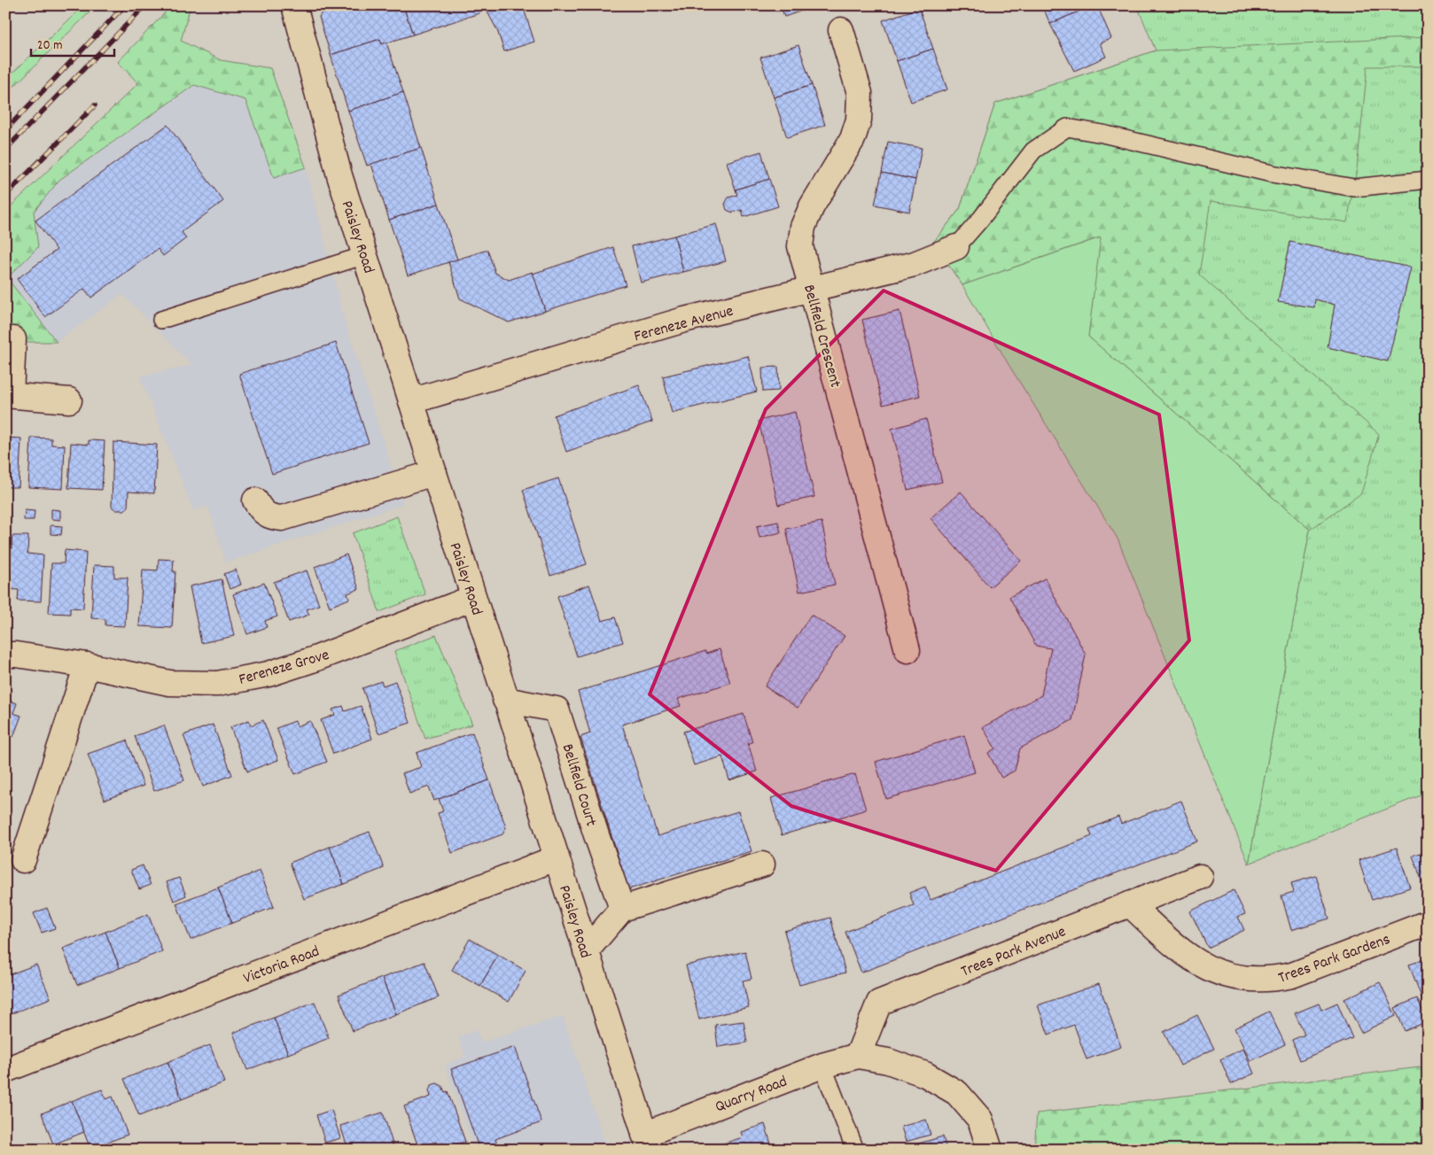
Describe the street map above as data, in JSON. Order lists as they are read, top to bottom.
{
  "streets": {
    "street": [
      "Paisley Road",
      "Fereneze Avenue",
      "Bellfield Crescent",
      "Fereneze Grove",
      "Bellfield Court",
      "Trees Park Avenue",
      "Trees Park Gardens",
      "Victoria Road",
      "Quarry Road"
    ]
  },
  "crossings": [
    ["Paisley Road", "Fereneze Avenue"],
    ["Paisley Road", "Fereneze Grove"],
    ["Paisley Road", "Bellfield Court"],
    ["Paisley Road", "Victoria Road"],
    ["Paisley Road", "Quarry Road"],
    ["Fereneze Avenue", "Bellfield Crescent"],
    ["Trees Park Avenue", "Trees Park Gardens"],
    ["Trees Park Avenue", "Quarry Road"]
  ],
  "scale_bar": "20 m"
}
